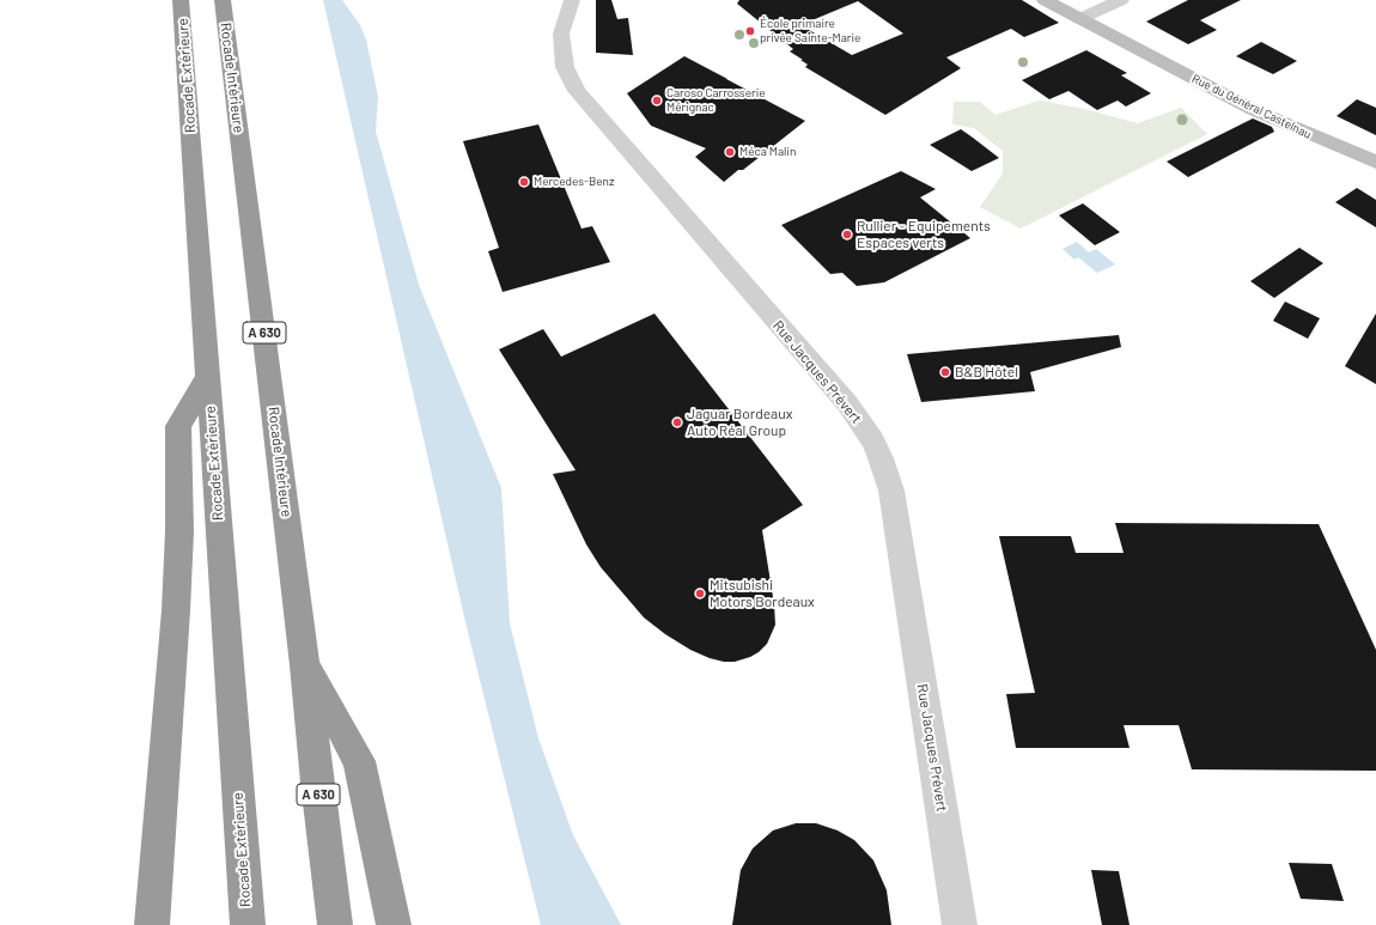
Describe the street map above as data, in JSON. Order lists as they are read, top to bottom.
{
  "streets": {
    "highway": ["Rocade Extérieure", "Rocade Intérieure", "A 630"],
    "street": ["Rue du Général Castelnau", "Rue Jacques Prévert"]
  },
  "places": [
    "École primaire privée Sainte-Marie",
    "Caroso Carrosserie Mérignac",
    "Méca Malin",
    "Mercedes-Benz",
    "Rullier - Equipements Espaces verts",
    "B&B Hôtel",
    "Jaguar Bordeaux Auto Réal Group",
    "Mitsubishi Motors Bordeaux"
  ]
}
